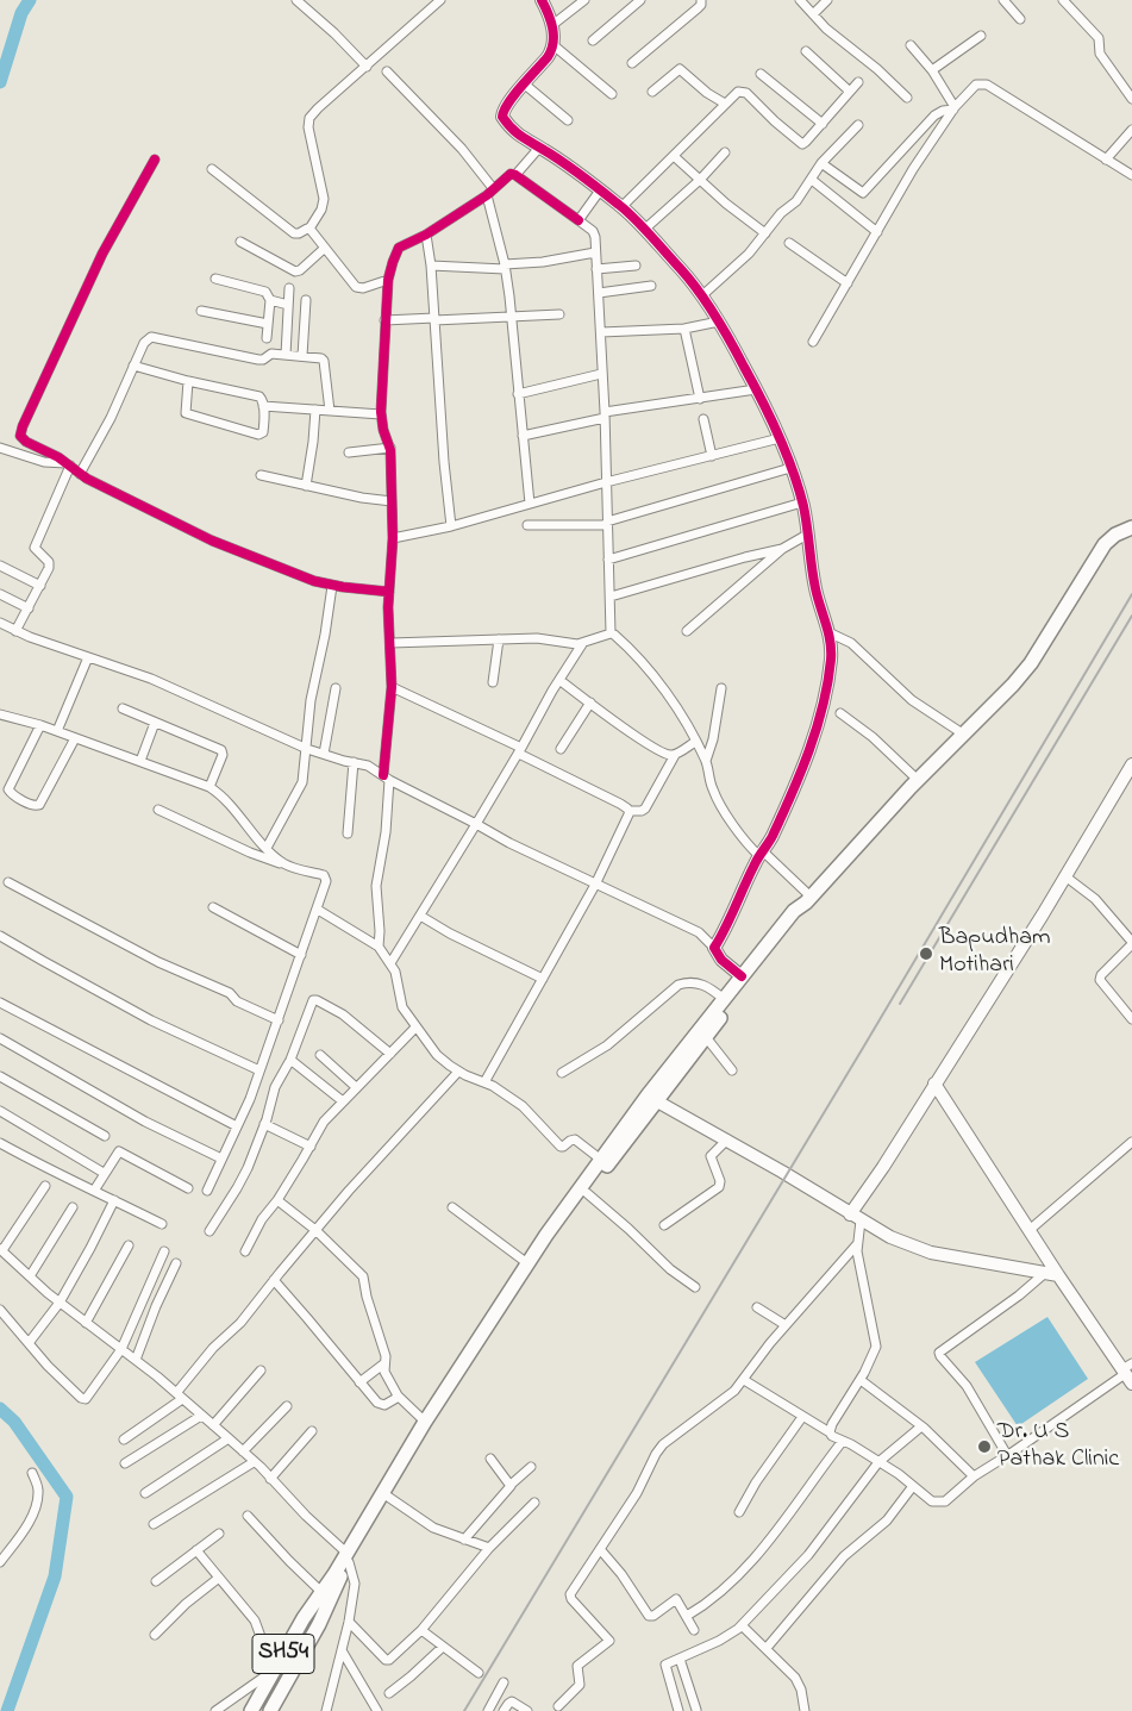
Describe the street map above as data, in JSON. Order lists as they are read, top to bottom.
{
  "streets": {
    "main road": ["SH54"]
  },
  "places": ["Bapudham Motihari", "Dr. U S Pathak Clinic"]
}
